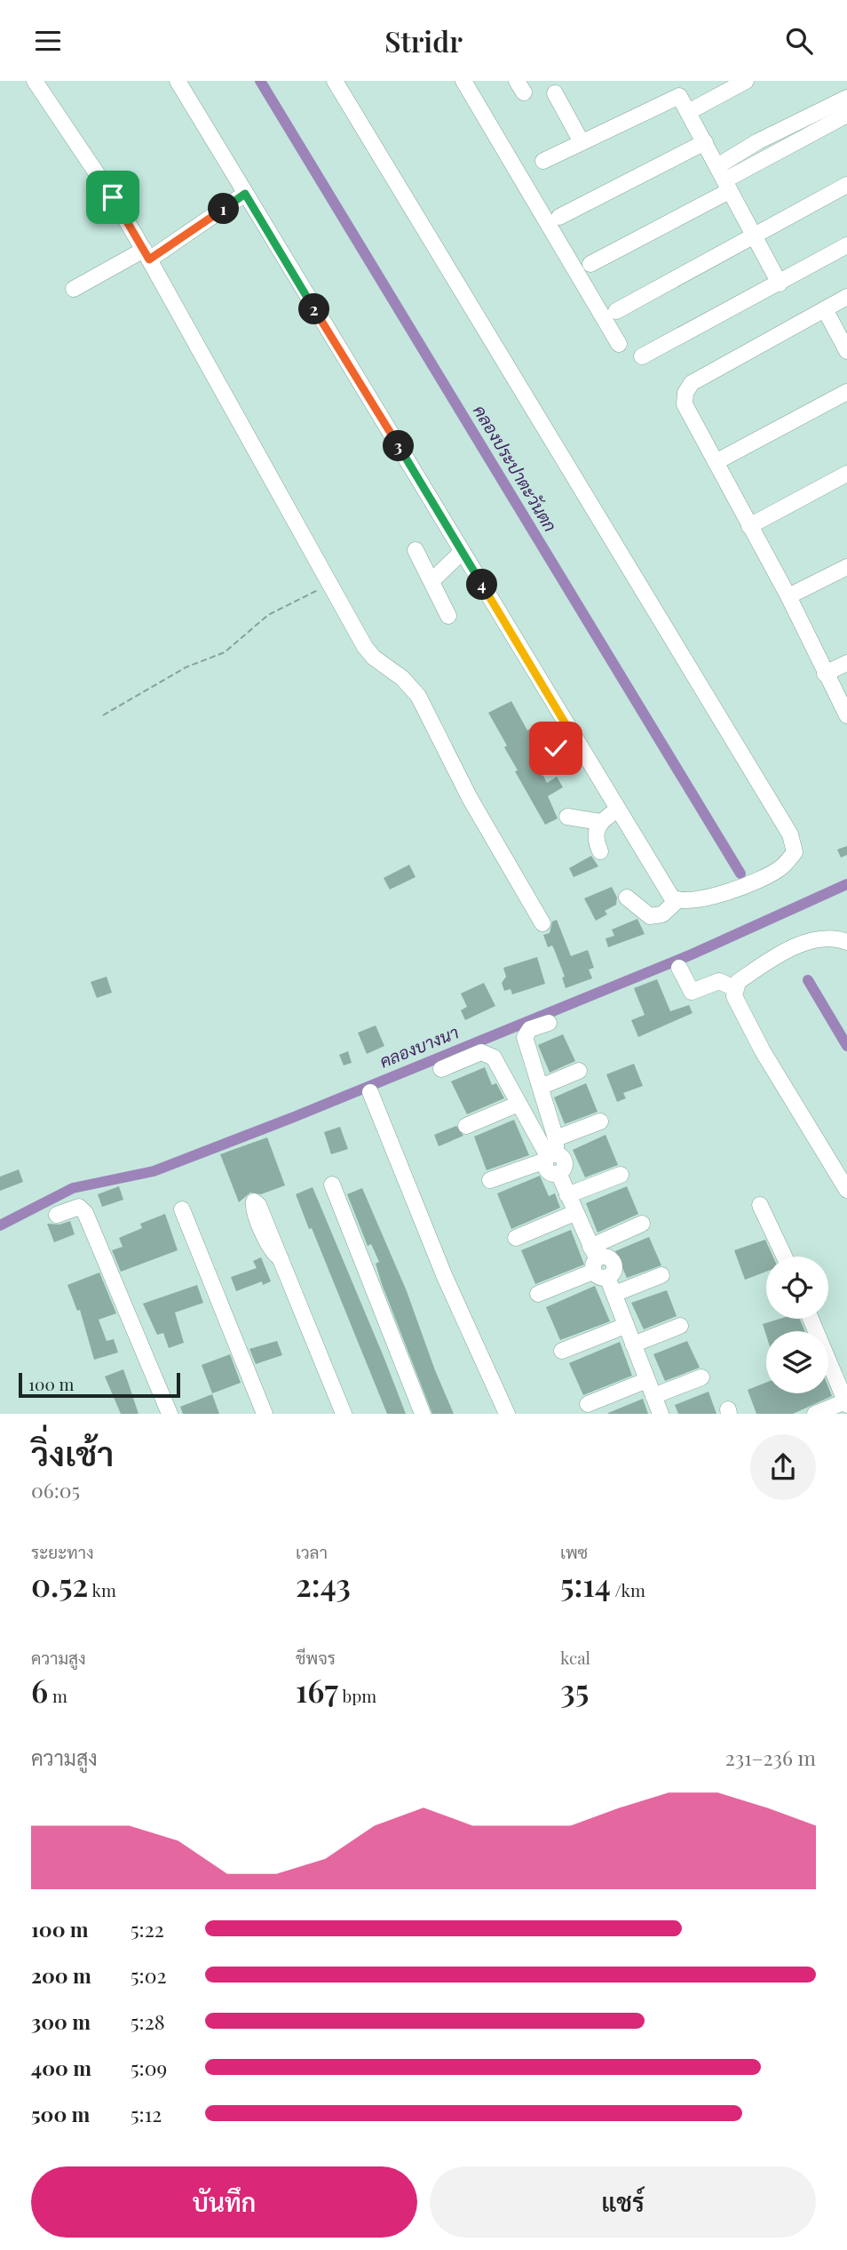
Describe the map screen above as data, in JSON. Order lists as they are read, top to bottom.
{
  "water": ["คลองประปาตะวันตก", "คลองบางนา"],
  "scale_bar": "100 m",
  "page": {
    "header": "Stridr",
    "pins": [
      "1",
      "2",
      "3",
      "4"
    ],
    "scale": "100 m",
    "heading": ["วิ่งเช้า", "06:05"],
    "stats": [
      ["ระยะทาง", "0.52 km"],
      ["เวลา", "2:43"],
      ["เพซ", "5:14 /km"],
      ["ความสูง", "6 m"],
      ["ชีพจร", "167 bpm"],
      ["kcal", "35"]
    ],
    "chart": ["ความสูง", "231–236 m"],
    "list": [
      {
        "name": "100 m",
        "note": "5:22"
      },
      {
        "name": "200 m",
        "note": "5:02"
      },
      {
        "name": "300 m",
        "note": "5:28"
      },
      {
        "name": "400 m",
        "note": "5:09"
      },
      {
        "name": "500 m",
        "note": "5:12"
      }
    ],
    "buttons": ["บันทึก", "แชร์"]
  }
}
